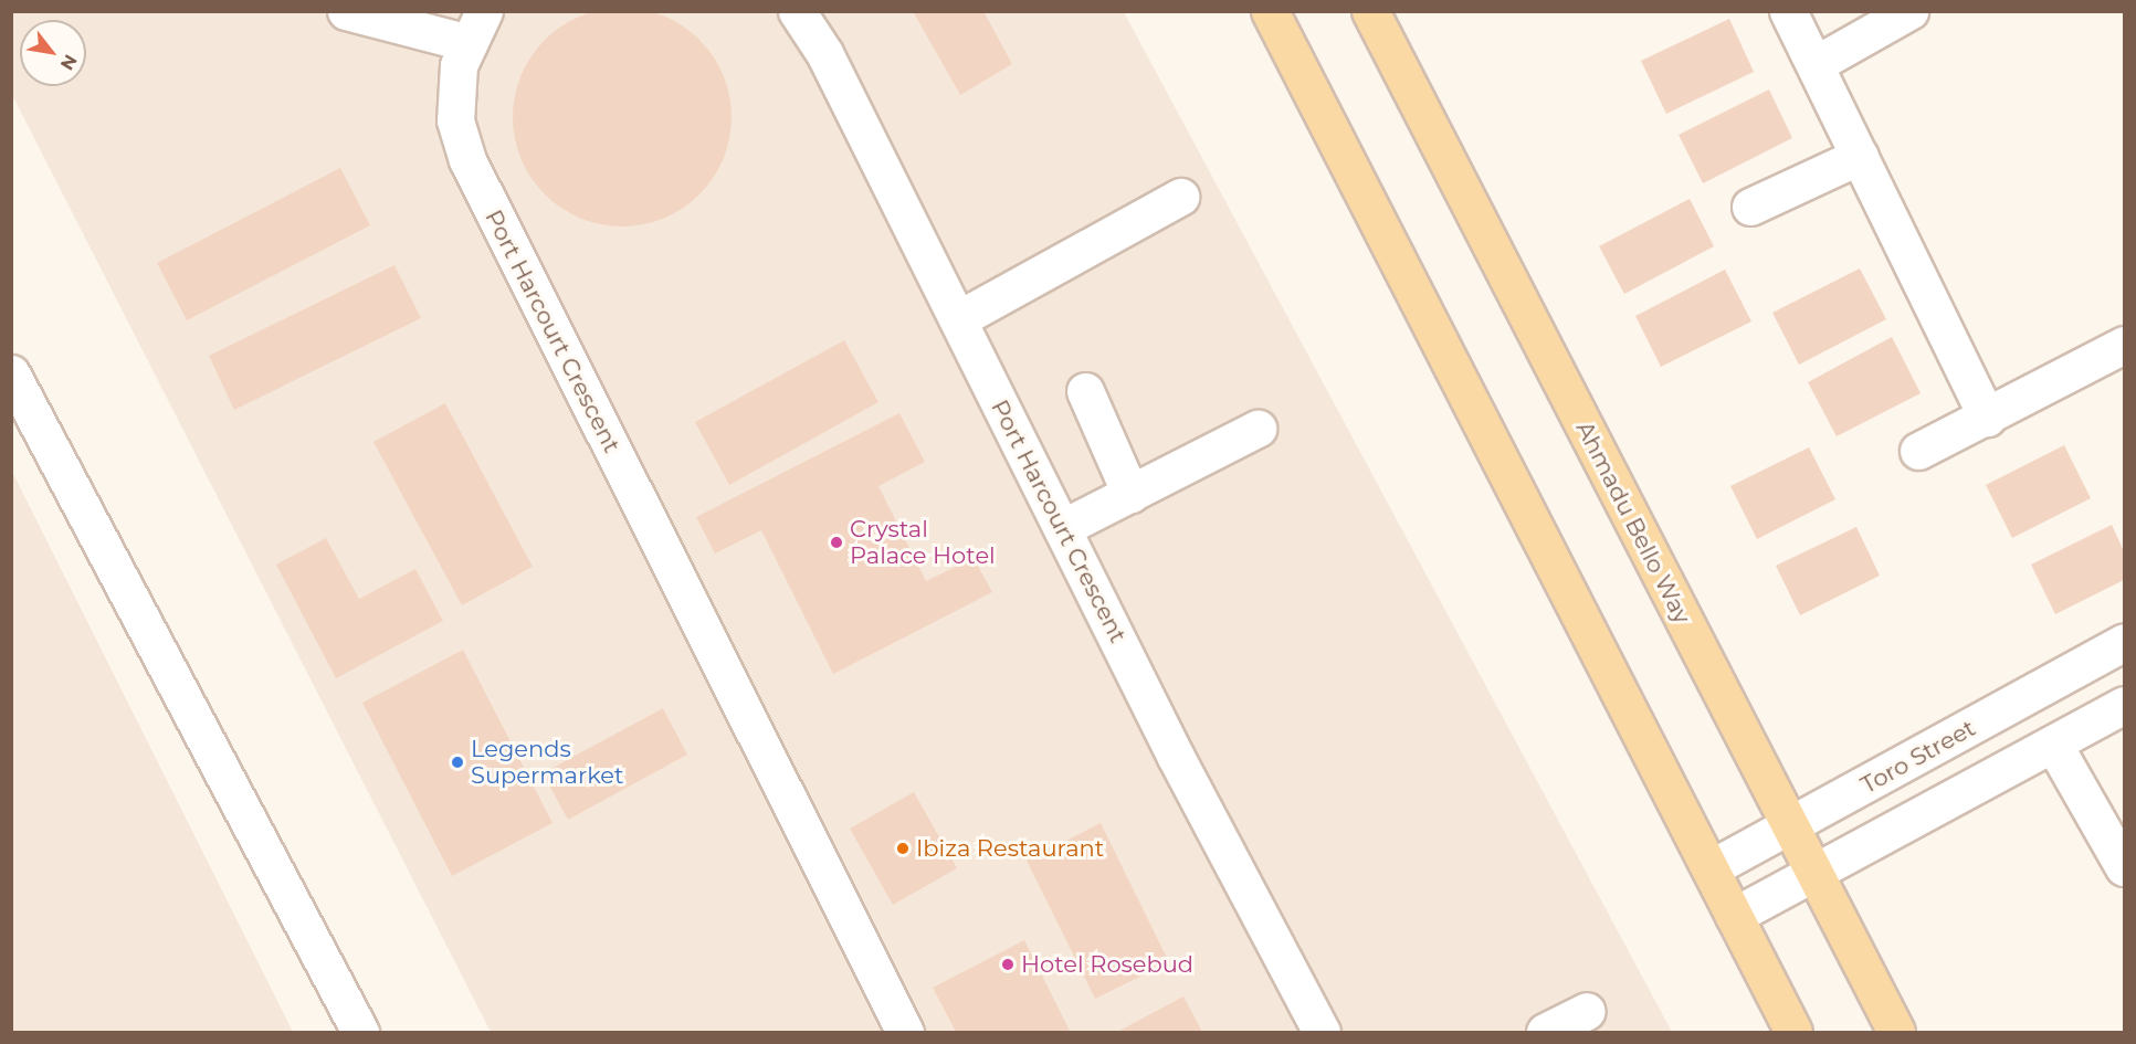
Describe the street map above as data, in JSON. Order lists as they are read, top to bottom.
{
  "streets": {
    "main road": ["Ahmadu Bello Way"],
    "street": ["Port Harcourt Crescent", "Toro Street"]
  },
  "crossings": [
    ["Ahmadu Bello Way", "Toro Street"]
  ],
  "places": [
    "Crystal Palace Hotel",
    "Legends Supermarket",
    "Ibiza Restaurant",
    "Hotel Rosebud"
  ],
  "north": "bottom right"
}
